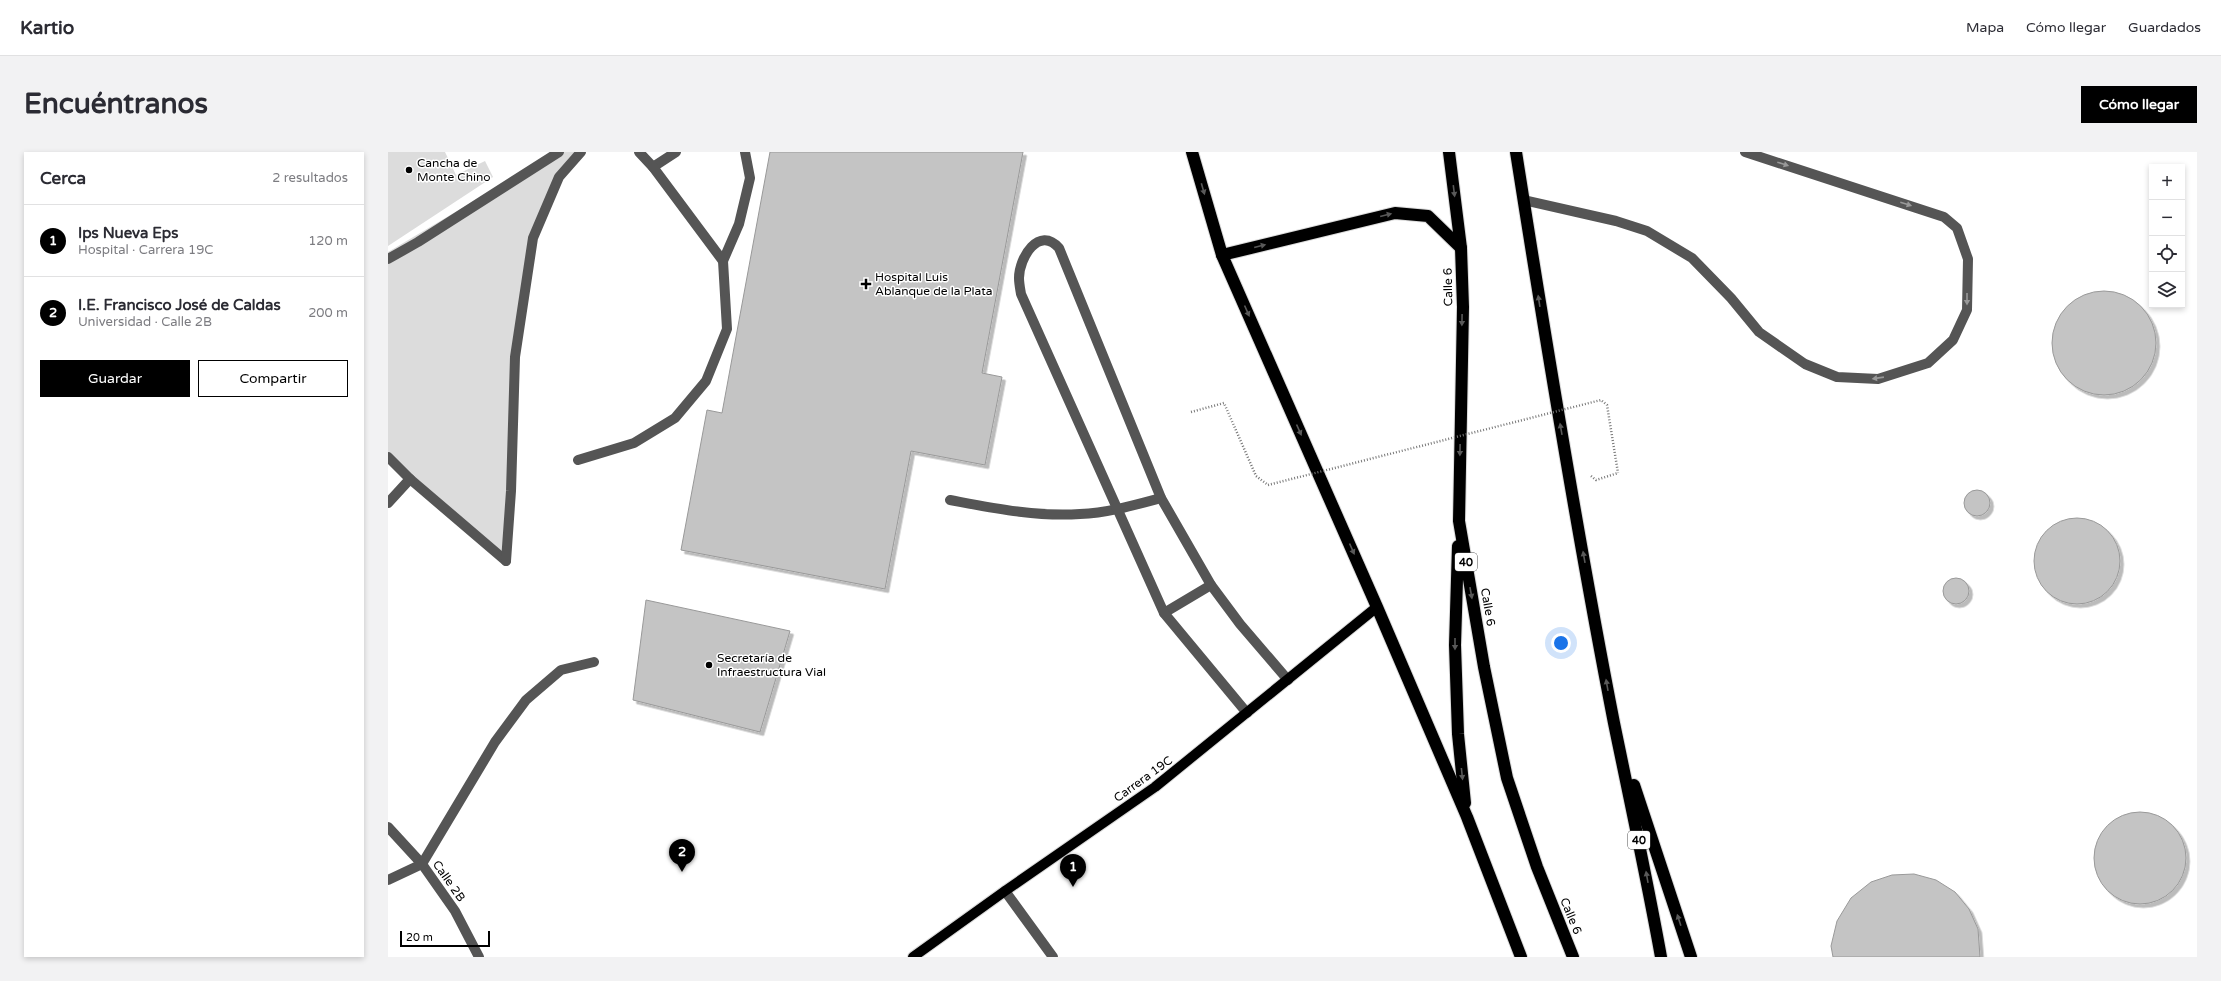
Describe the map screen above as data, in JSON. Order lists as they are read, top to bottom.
{
  "streets": {
    "highway": ["Calle 6", "40"],
    "main road": ["Carrera 19C"],
    "street": ["Calle 2B"]
  },
  "places": {
    "other": ["Cancha de Monte Chino", "Secretaría de Infraestructura Vial"],
    "health": ["Hospital Luis Ablanque de la Plata"]
  },
  "scale_bar": "20 m",
  "page": {
    "header": "Kartio",
    "nav": ["Mapa", "Cómo llegar", "Guardados"],
    "buttons": [
      "Cómo llegar",
      ["Guardar", "Compartir"]
    ],
    "title": "Encuéntranos",
    "heading": ["Cerca", "2 resultados"],
    "map_buttons": ["+", "−"],
    "list": [
      {
        "mark": "1",
        "name": "Ips Nueva Eps",
        "note": "Hospital · Carrera 19C",
        "value": "120 m"
      },
      {
        "mark": "2",
        "name": "I.E. Francisco José de Caldas",
        "note": "Universidad · Calle 2B",
        "value": "200 m"
      }
    ],
    "pins": ["2", "1"],
    "scale": "20 m"
  }
}
